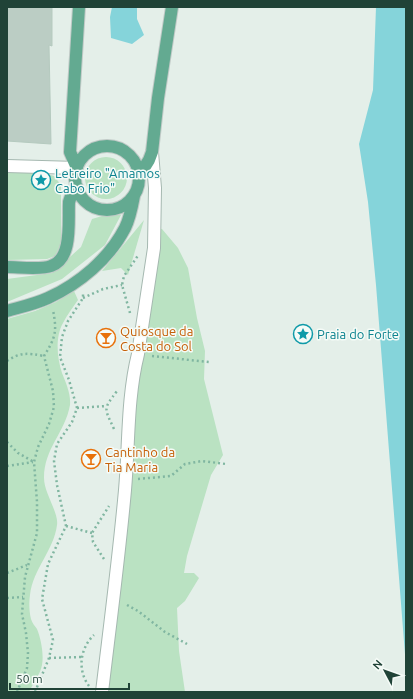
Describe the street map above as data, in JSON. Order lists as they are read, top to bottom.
{
  "places": {
    "place": ["Letreiro \"Amamos Cabo Frio\"", "Praia do Forte"],
    "bar": ["Quiosque da Costa do Sol", "Cantinho da Tia Maria"]
  },
  "scale_bar": "50 m",
  "north": "top left"
}
